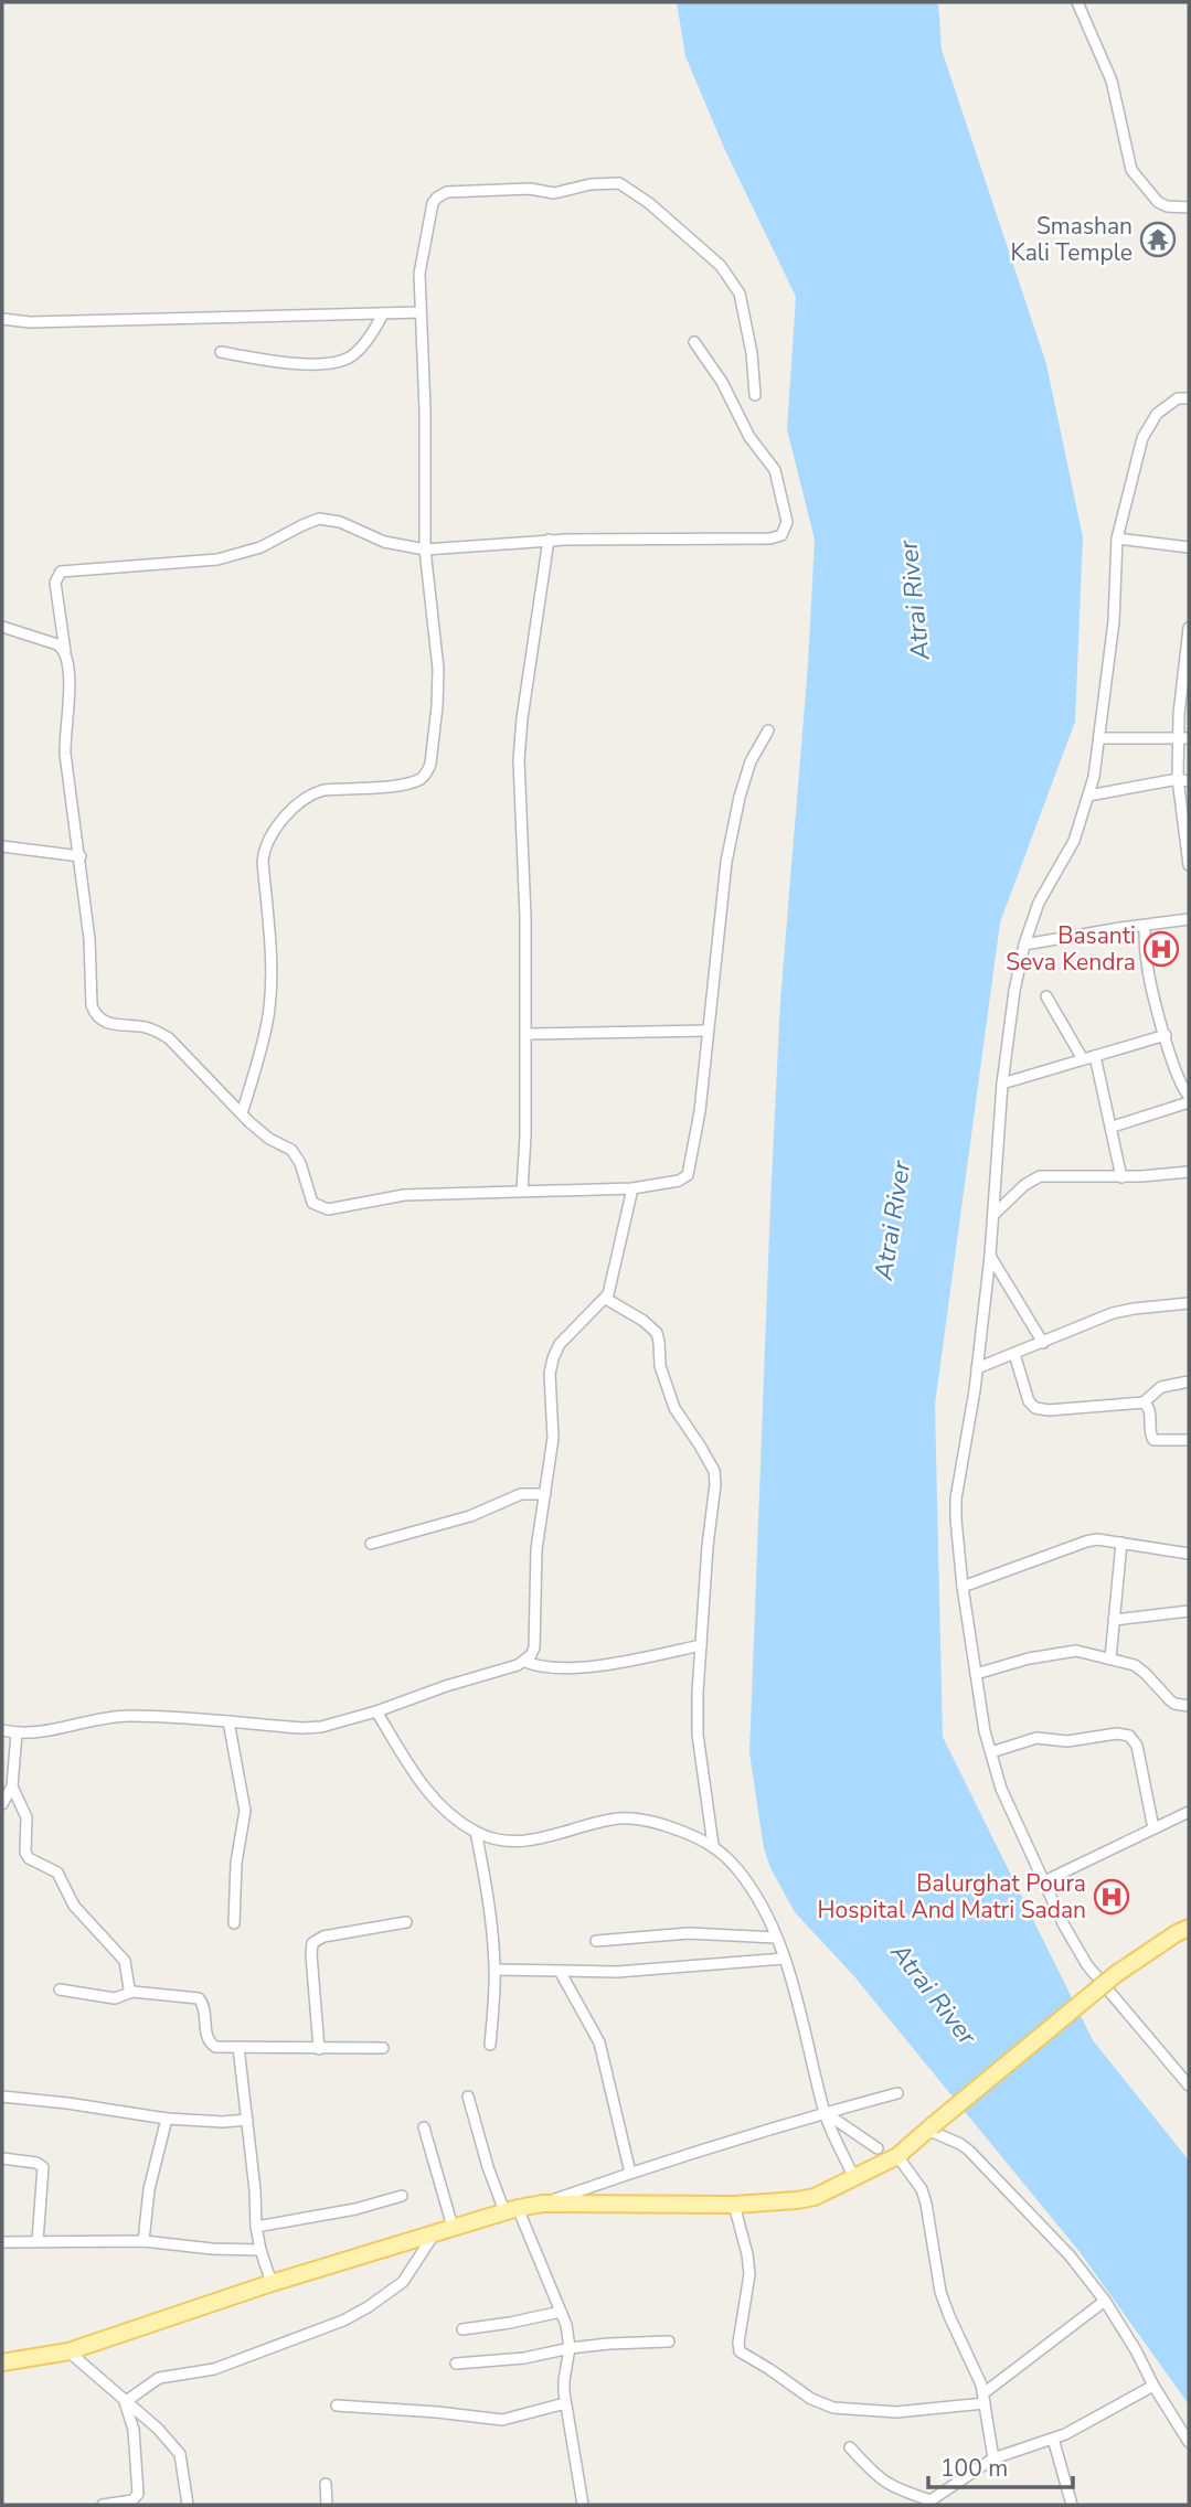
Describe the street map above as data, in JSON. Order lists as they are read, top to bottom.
{
  "water": ["Atrai River"],
  "places": {
    "temple": ["Smashan Kali Temple"],
    "hospital": ["Basanti Seva Kendra", "Balurghat Poura Hospital And Matri Sadan"]
  },
  "scale_bar": "100 m"
}
